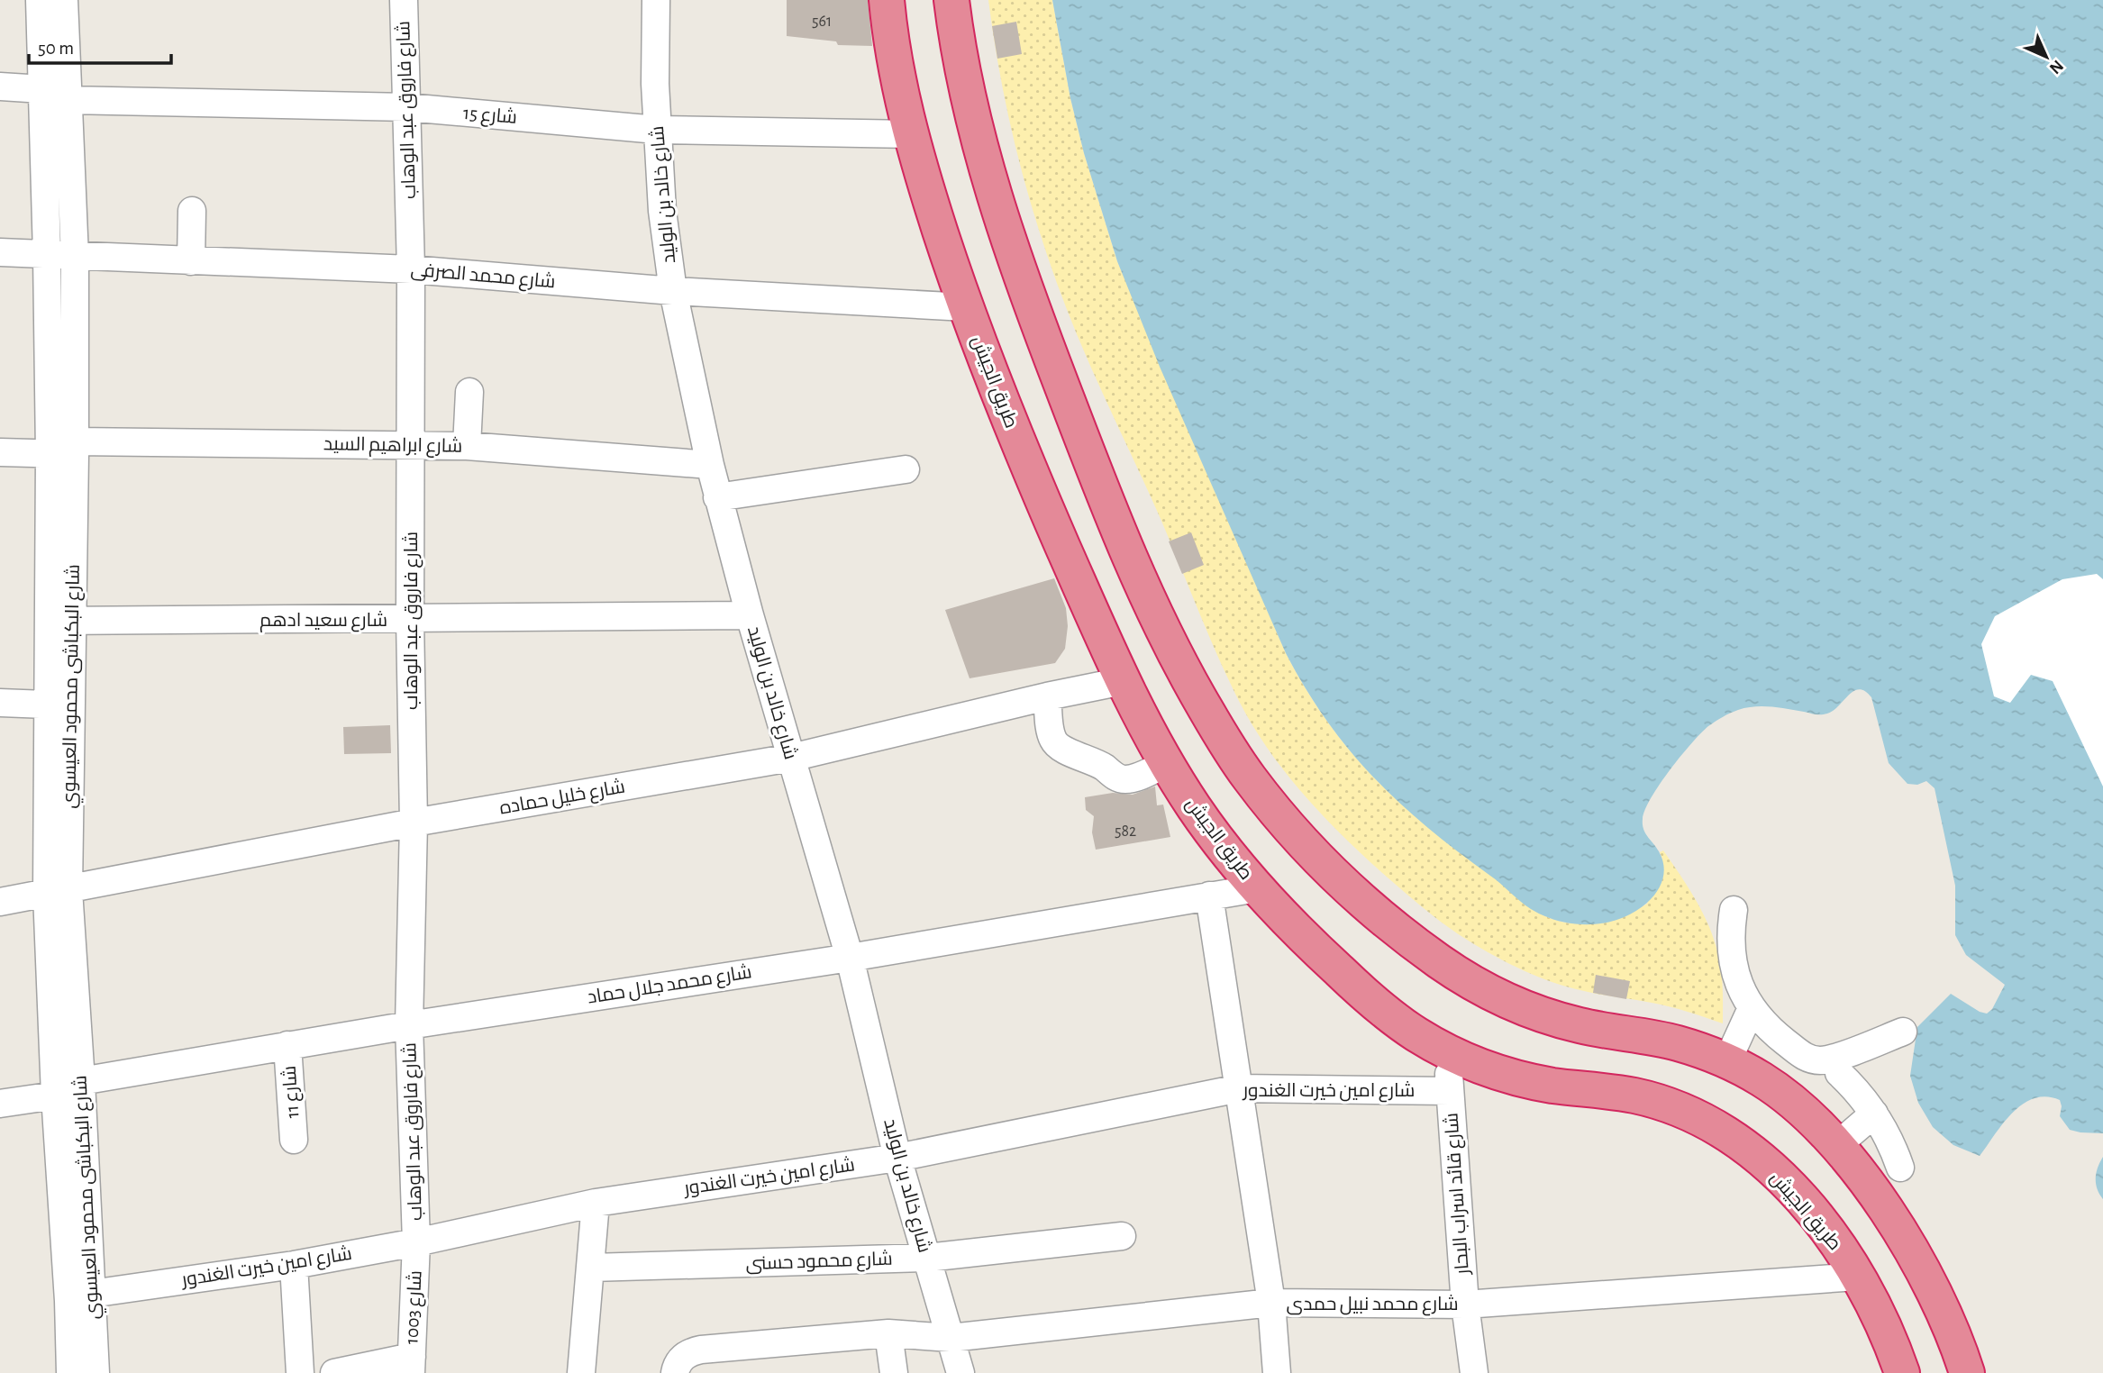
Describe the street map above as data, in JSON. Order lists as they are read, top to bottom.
{
  "streets": {
    "highway": ["طريق الجيش"],
    "street": [
      "شارع فاروق عبد الوهاب",
      "شارع 15",
      "شارع خالد بن الوليد",
      "شارع محمد الصرفى",
      "شارع ابراهيم السيد",
      "شارع سعيد ادهم",
      "شارع البكباشى محمود العيسوي",
      "شارع خليل حماده",
      "شارع محمد جلال حماد",
      "شارع امين خيرت الغندور",
      "شارع 11",
      "شارع قائد اسراب البحار",
      "شارع محمود حسنى",
      "شارع محمد نبيل حمدى",
      "شارع 1003"
    ]
  },
  "crossings": [
    ["شارع فاروق عبد الوهاب", "شارع 15"],
    ["شارع فاروق عبد الوهاب", "شارع محمد الصرفى"],
    ["شارع فاروق عبد الوهاب", "شارع ابراهيم السيد"],
    ["شارع فاروق عبد الوهاب", "شارع سعيد ادهم"],
    ["شارع فاروق عبد الوهاب", "شارع خليل حماده"],
    ["شارع فاروق عبد الوهاب", "شارع محمد جلال حماد"],
    ["شارع فاروق عبد الوهاب", "شارع امين خيرت الغندور"],
    ["شارع فاروق عبد الوهاب", "شارع 1003"],
    ["شارع 15", "شارع خالد بن الوليد"],
    ["شارع 15", "طريق الجيش"],
    ["شارع 15", "شارع البكباشى محمود العيسوي"],
    ["شارع خالد بن الوليد", "شارع محمد الصرفى"],
    ["شارع خالد بن الوليد", "شارع ابراهيم السيد"],
    ["شارع خالد بن الوليد", "شارع سعيد ادهم"],
    ["شارع خالد بن الوليد", "شارع خليل حماده"],
    ["شارع خالد بن الوليد", "شارع محمد جلال حماد"],
    ["شارع خالد بن الوليد", "شارع امين خيرت الغندور"],
    ["شارع خالد بن الوليد", "شارع محمود حسنى"],
    ["شارع خالد بن الوليد", "شارع محمد نبيل حمدى"],
    ["شارع محمد الصرفى", "طريق الجيش"],
    ["شارع محمد الصرفى", "شارع البكباشى محمود العيسوي"],
    ["طريق الجيش", "شارع خليل حماده"],
    ["طريق الجيش", "شارع محمد جلال حماد"],
    ["طريق الجيش", "شارع قائد اسراب البحار"],
    ["طريق الجيش", "شارع محمد نبيل حمدى"],
    ["شارع ابراهيم السيد", "شارع البكباشى محمود العيسوي"],
    ["شارع سعيد ادهم", "شارع البكباشى محمود العيسوي"],
    ["شارع البكباشى محمود العيسوي", "شارع خليل حماده"],
    ["شارع البكباشى محمود العيسوي", "شارع محمد جلال حماد"],
    ["شارع البكباشى محمود العيسوي", "شارع امين خيرت الغندور"],
    ["شارع محمد جلال حماد", "شارع 11"],
    ["شارع امين خيرت الغندور", "شارع قائد اسراب البحار"],
    ["شارع امين خيرت الغندور", "شارع 1003"],
    ["شارع قائد اسراب البحار", "شارع محمد نبيل حمدى"]
  ],
  "house_numbers": ["561", "582"],
  "scale_bar": "50 m",
  "north": "bottom right"
}
